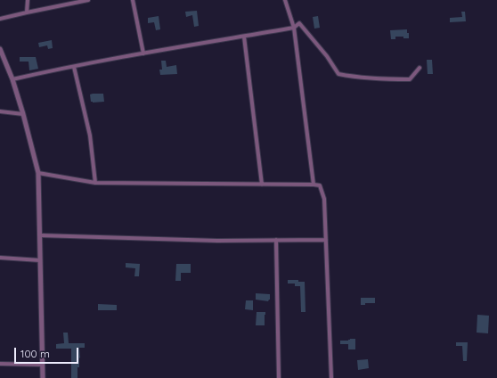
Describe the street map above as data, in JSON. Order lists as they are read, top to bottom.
{
  "scale_bar": "100 m"
}
